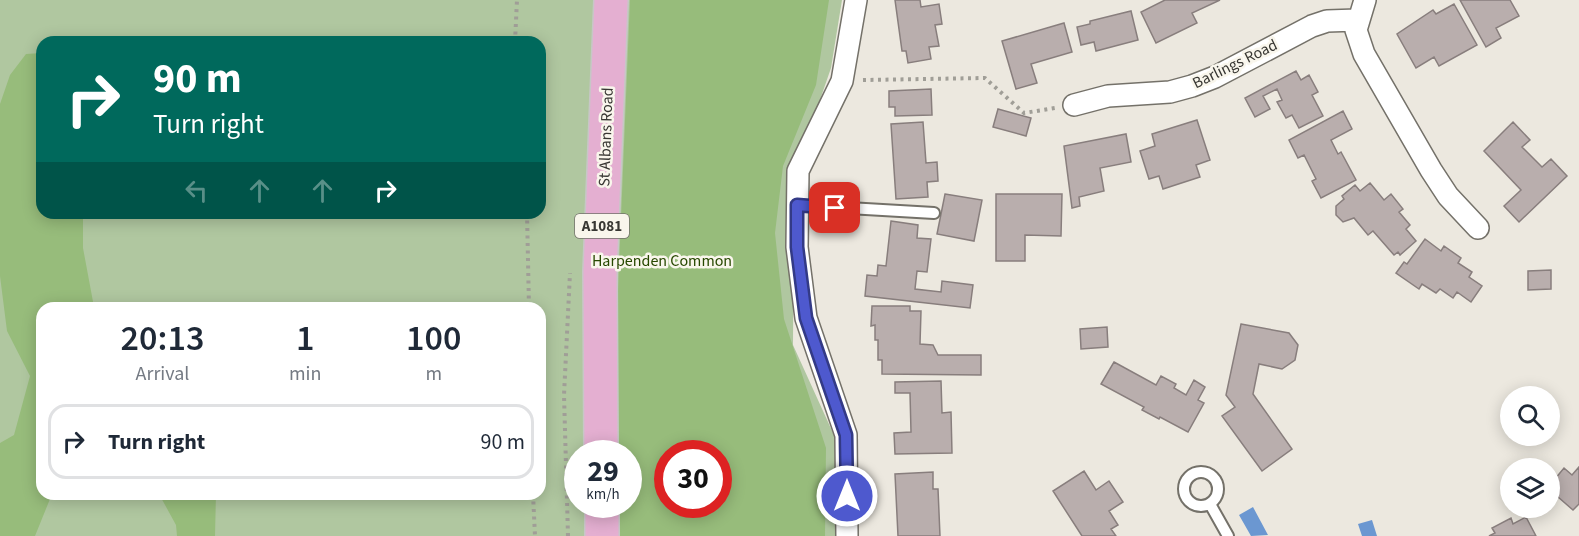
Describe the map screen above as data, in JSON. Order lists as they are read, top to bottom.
{
  "streets": {
    "main road": ["St Albans Road", "A1081"],
    "street": ["Barlings Road"]
  },
  "parks": ["Harpenden Common"],
  "page": {
    "turn": ["90 m", "Turn right"],
    "eta": [
      "20:13",
      "Arrival",
      "1",
      "min",
      "100",
      "m"
    ],
    "list": [
      {
        "name": "Turn right",
        "value": "90 m"
      }
    ],
    "speed": "29 km/h",
    "limit": "30"
  }
}
